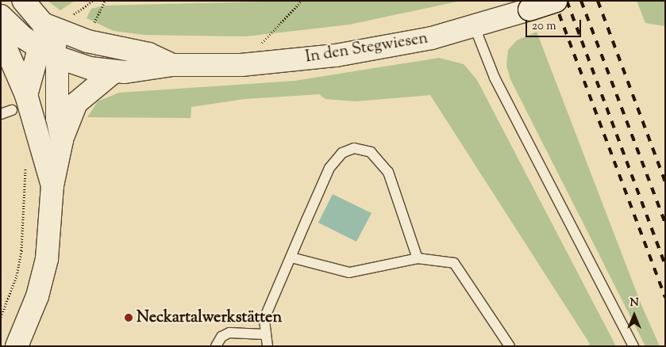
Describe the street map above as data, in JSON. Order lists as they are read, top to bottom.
{
  "streets": {
    "main road": ["In den Stegwiesen"]
  },
  "places": ["Neckartalwerkstätten"],
  "scale_bar": "20 m",
  "north": "top"
}
